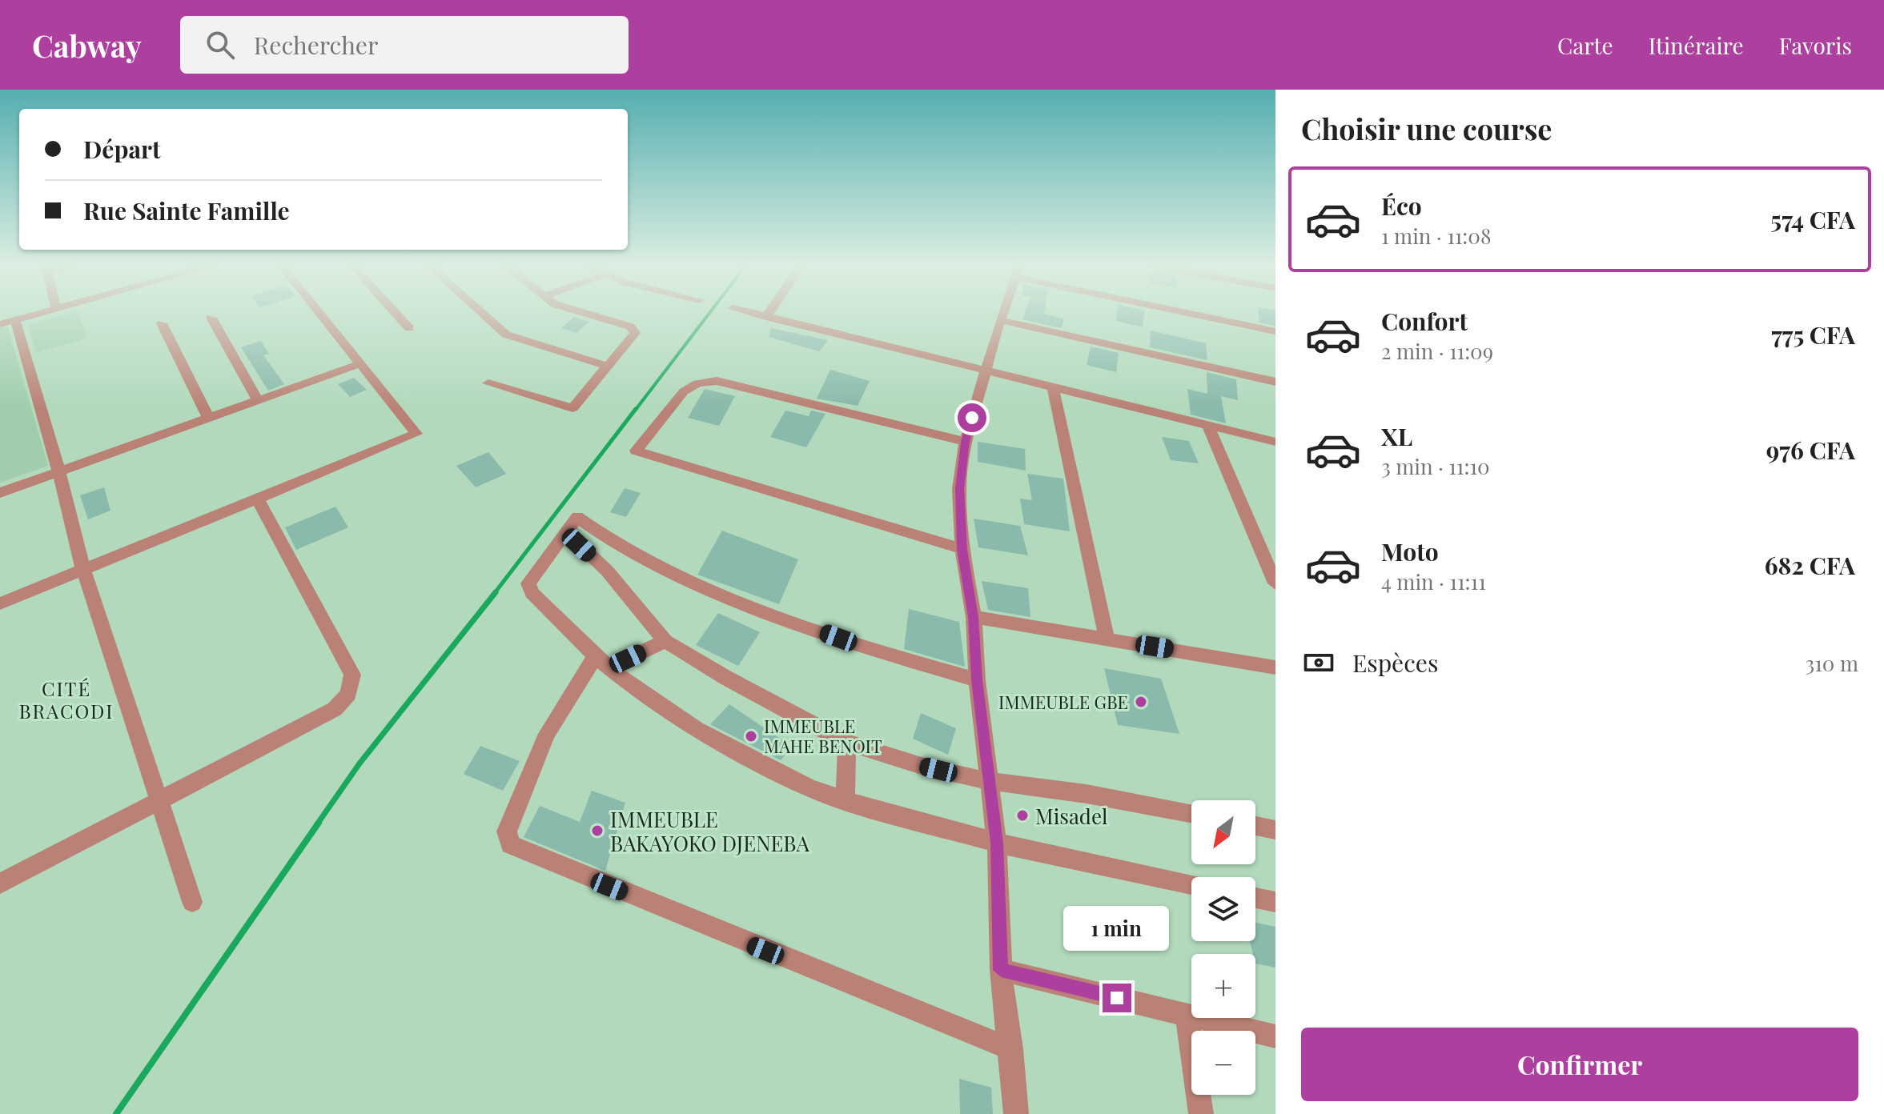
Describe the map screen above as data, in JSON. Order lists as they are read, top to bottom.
{
  "districts": ["CITÉ BRACODI"],
  "places": [
    "IMMEUBLE GBE",
    "IMMEUBLE MAHE BENOIT",
    "Misadel",
    "IMMEUBLE BAKAYOKO DJENEBA"
  ],
  "north": "bottom left",
  "page": {
    "header": "Cabway",
    "search": "Rechercher",
    "nav": ["Carte", "Itinéraire", "Favoris"],
    "heading": "Choisir une course",
    "banner": ["Départ", "Rue Sainte Famille"],
    "list": [
      {
        "name": "Éco",
        "note": "1 min · 11:08",
        "value": "574 CFA"
      },
      {
        "name": "Confort",
        "note": "2 min · 11:09",
        "value": "775 CFA"
      },
      {
        "name": "XL",
        "note": "3 min · 11:10",
        "value": "976 CFA"
      },
      {
        "name": "Moto",
        "note": "4 min · 11:11",
        "value": "682 CFA"
      }
    ],
    "pay": ["Espèces", "310 m"],
    "map_buttons": ["+", "−"],
    "bubble": "1 min",
    "buttons": "Confirmer"
  }
}
